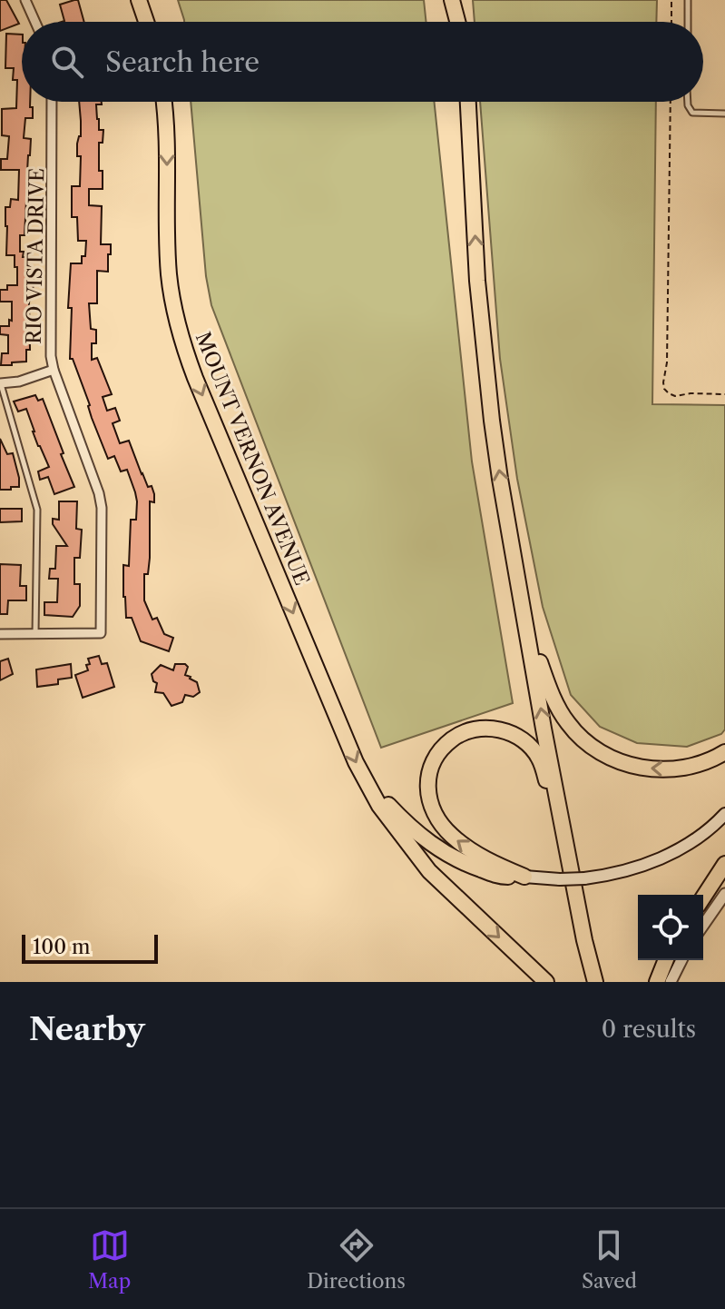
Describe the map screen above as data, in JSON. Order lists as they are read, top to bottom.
{
  "streets": {
    "highway": ["MOUNT VERNON AVENUE"],
    "street": ["RIO VISTA DRIVE"]
  },
  "one_way": ["MOUNT VERNON AVENUE"],
  "scale_bar": "100 m",
  "page": {
    "search": "Search here",
    "scale": "100 m",
    "heading": ["Nearby", "0 results"],
    "nav": ["Map", "Directions", "Saved"]
  }
}
